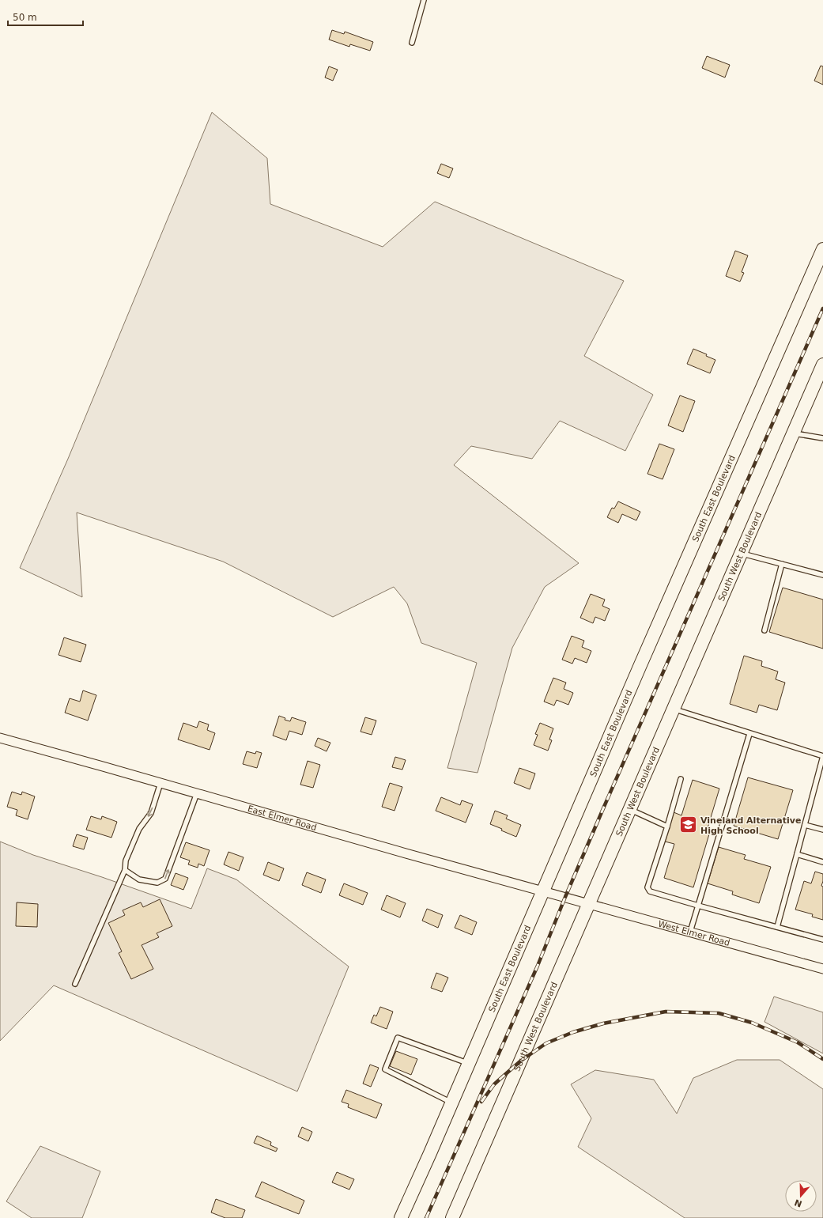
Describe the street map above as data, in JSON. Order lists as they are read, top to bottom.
{
  "streets": {
    "main road": ["South East Boulevard", "South West Boulevard"],
    "street": ["East Elmer Road", "West Elmer Road"]
  },
  "crossings": [
    ["South East Boulevard", "East Elmer Road"],
    ["South West Boulevard", "West Elmer Road"],
    ["East Elmer Road", "West Elmer Road"]
  ],
  "places": {
    "school or university": ["Vineland Alternative High School"]
  },
  "scale_bar": "50 m",
  "north": "bottom"
}
